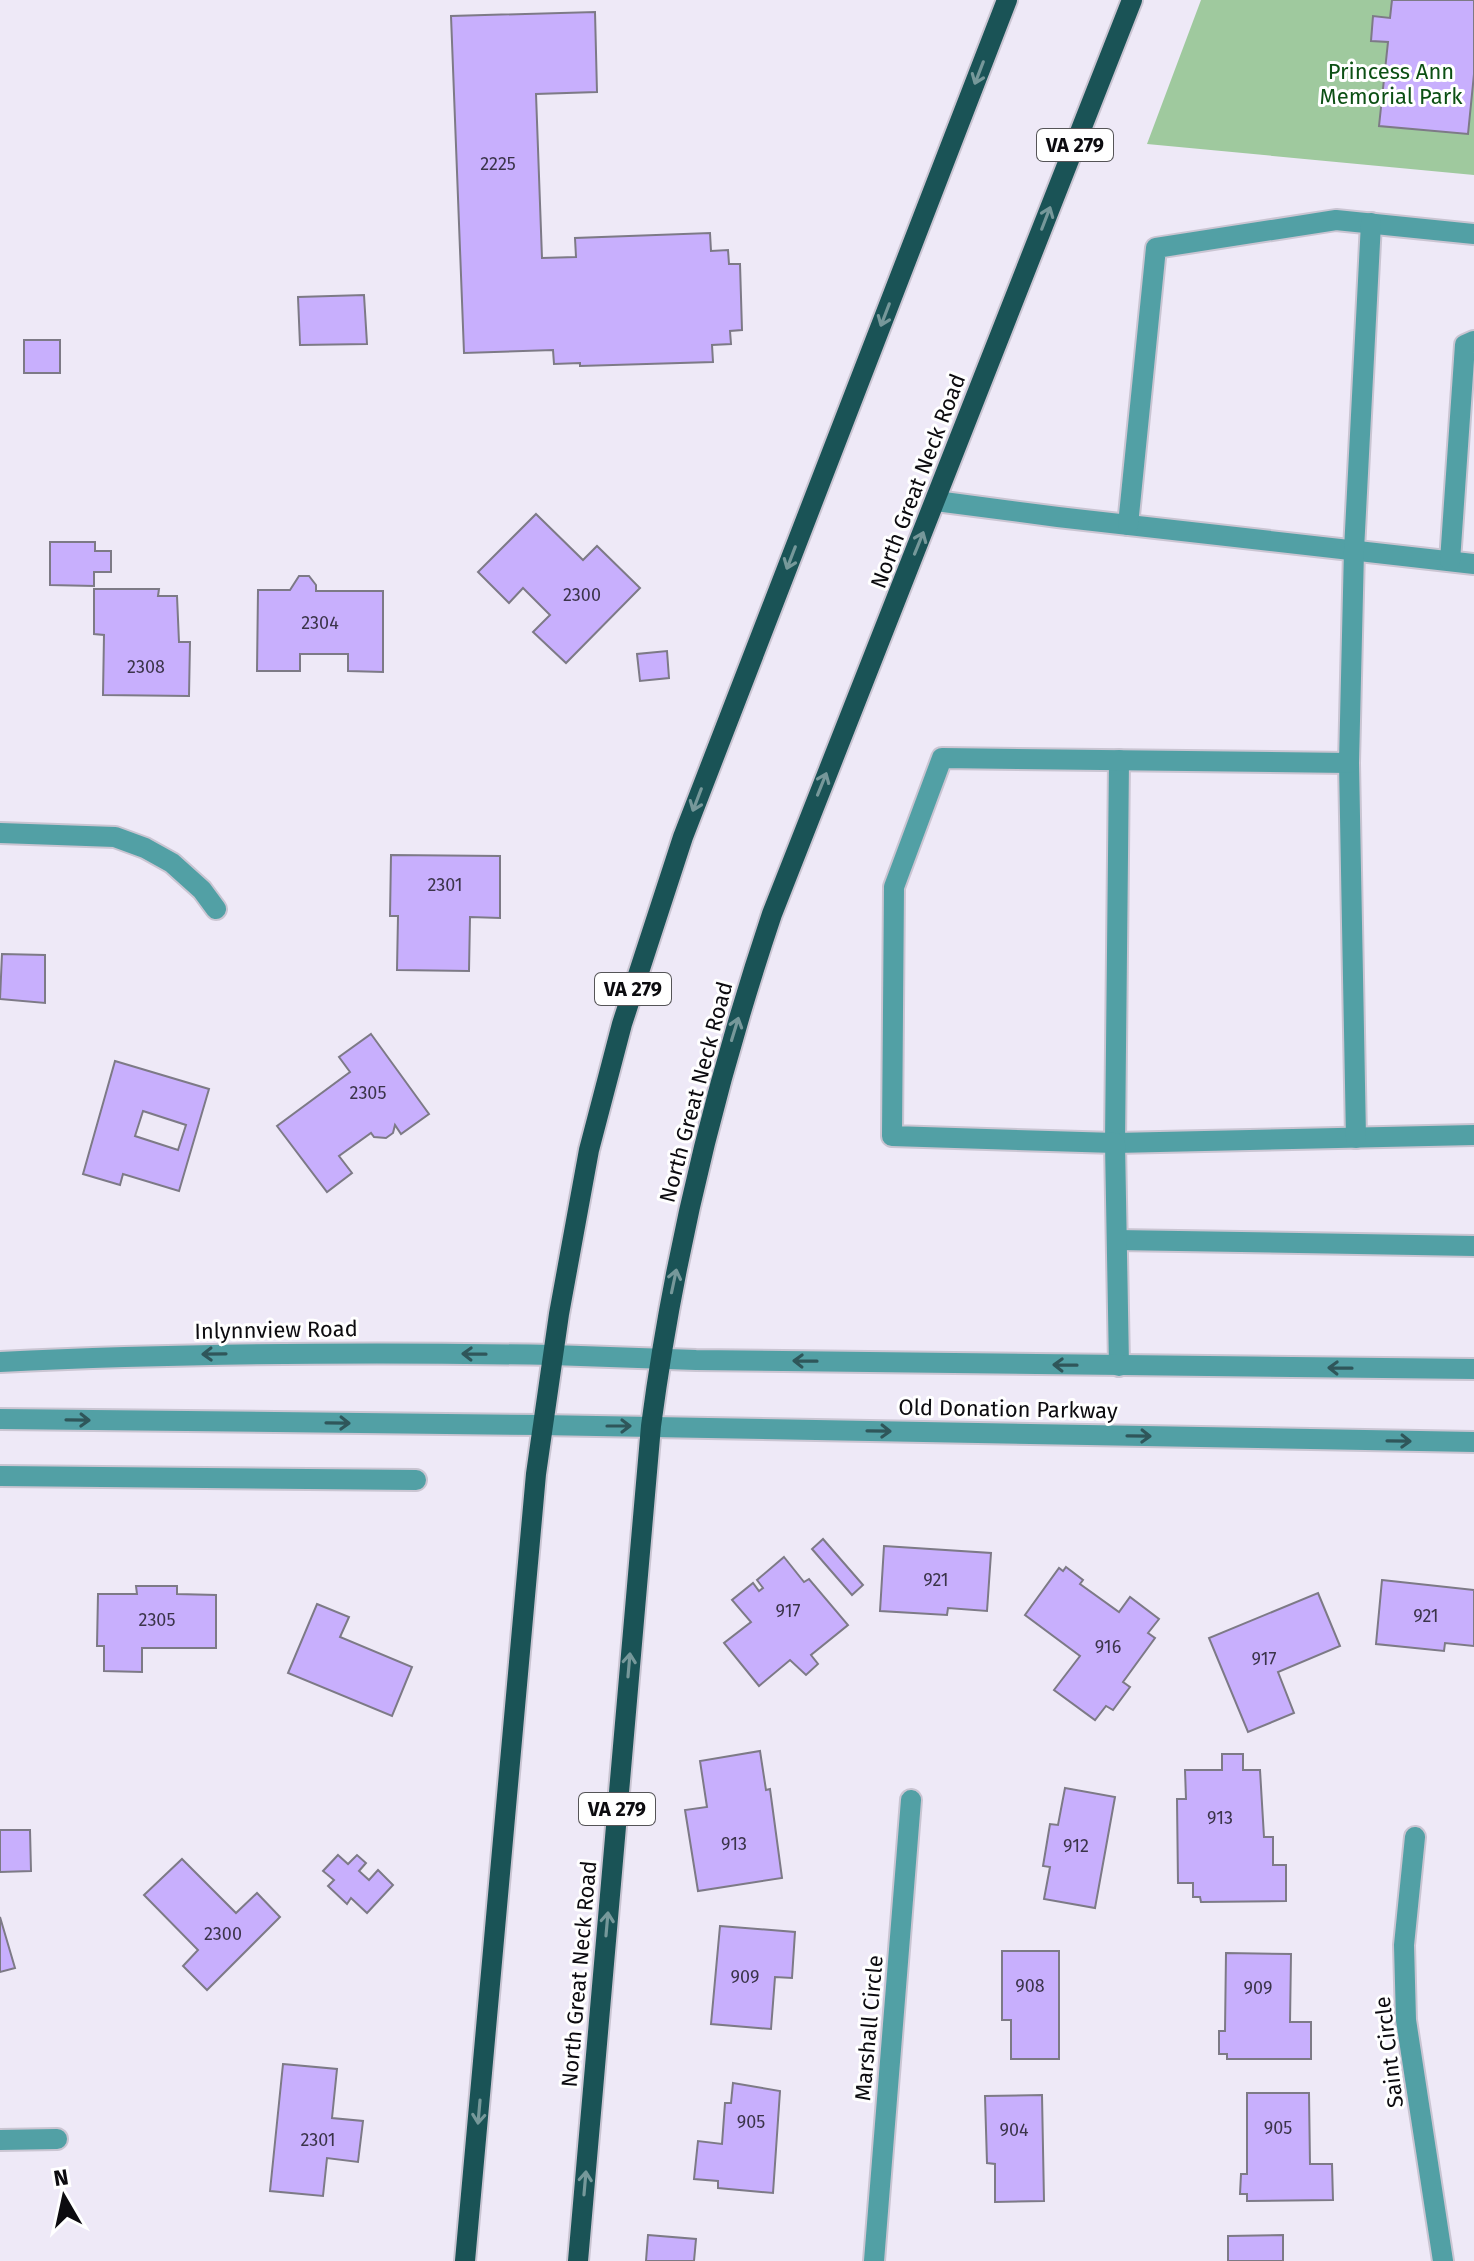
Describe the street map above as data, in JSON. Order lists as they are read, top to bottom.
{
  "streets": {
    "main road": ["VA 279", "North Great Neck Road"],
    "street": [
      "Inlynnview Road",
      "Old Donation Parkway",
      "Marshall Circle",
      "Saint Circle"
    ]
  },
  "crossings": [
    ["VA 279", "Inlynnview Road"],
    ["VA 279", "Old Donation Parkway"],
    ["North Great Neck Road", "Old Donation Parkway"],
    ["Inlynnview Road", "Old Donation Parkway"]
  ],
  "parks": ["Princess Ann Memorial Park"],
  "house_numbers": [
    "2225",
    "2300",
    "2304",
    "2308",
    "2301",
    "2305",
    "921",
    "917",
    "921",
    "2305",
    "916",
    "917",
    "913",
    "913",
    "912",
    "2300",
    "909",
    "908",
    "909",
    "905",
    "905",
    "904",
    "2301"
  ],
  "north": "top"
}
